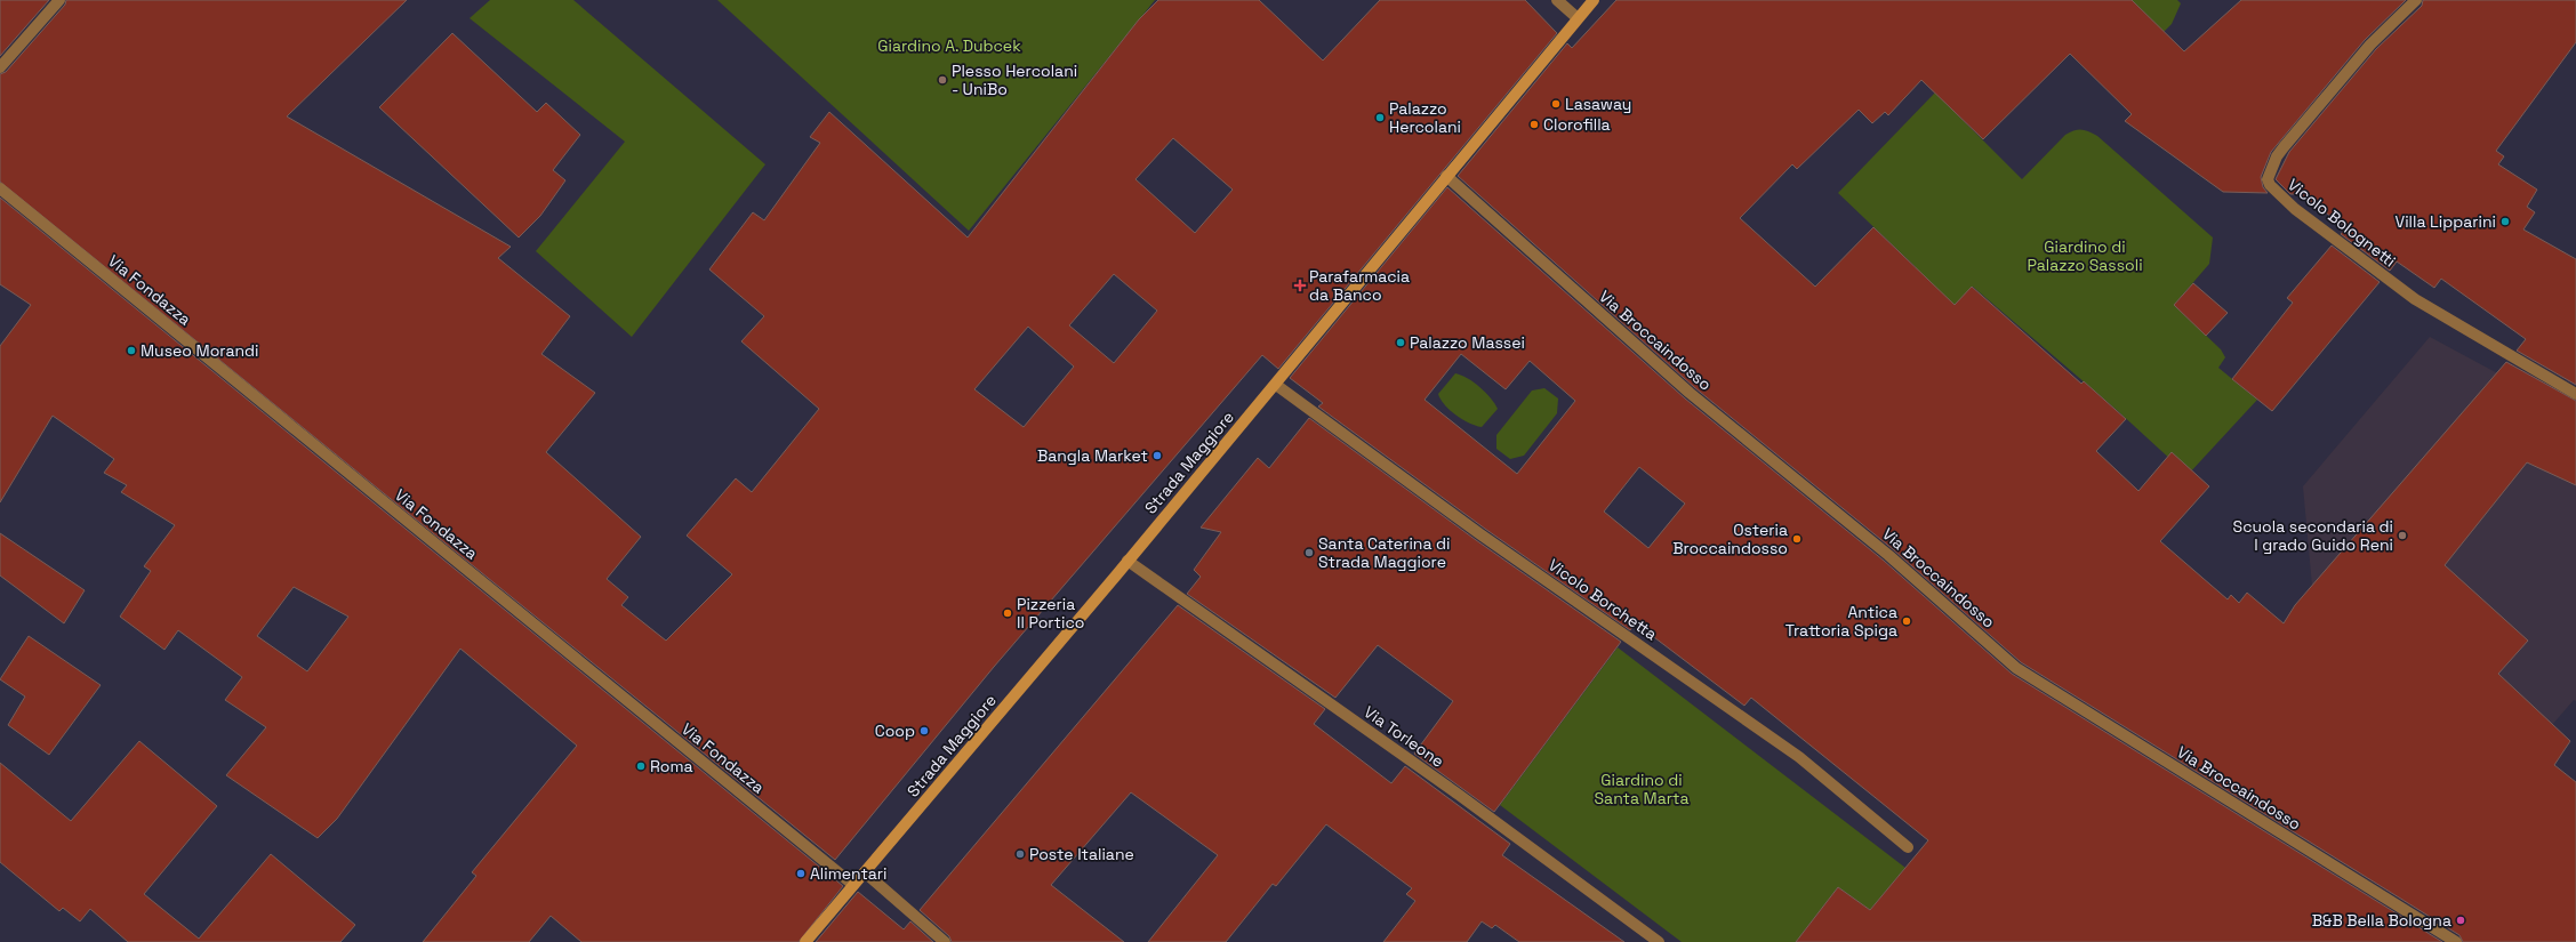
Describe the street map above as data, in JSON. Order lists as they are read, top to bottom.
{
  "streets": {
    "street": [
      "Vicolo Bolognetti",
      "Via Fondazza",
      "Via Broccaindosso",
      "Strada Maggiore",
      "Vicolo Borchetta",
      "Via Torleone"
    ]
  },
  "crossings": [
    ["Via Fondazza", "Strada Maggiore"],
    ["Via Broccaindosso", "Strada Maggiore"],
    ["Strada Maggiore", "Vicolo Borchetta"],
    ["Strada Maggiore", "Via Torleone"]
  ],
  "parks": ["Giardino A. Dubcek", "Giardino di Palazzo Sassoli", "Giardino di Santa Marta"],
  "places": {
    "other": [
      "Plesso Hercolani - UniBo",
      "Lasaway",
      "Palazzo Hercolani",
      "Clorofilla",
      "Villa Lipparini",
      "Palazzo Massei",
      "Museo Morandi",
      "Bangla Market",
      "Scuola secondaria di I grado Guido Reni",
      "Osteria Broccaindosso",
      "Santa Caterina di Strada Maggiore",
      "Pizzeria Il Portico",
      "Antica Trattoria Spiga",
      "Coop",
      "Roma",
      "Poste Italiane",
      "Alimentari",
      "B&B Bella Bologna"
    ],
    "health": ["Parafarmacia da Banco"]
  }
}
